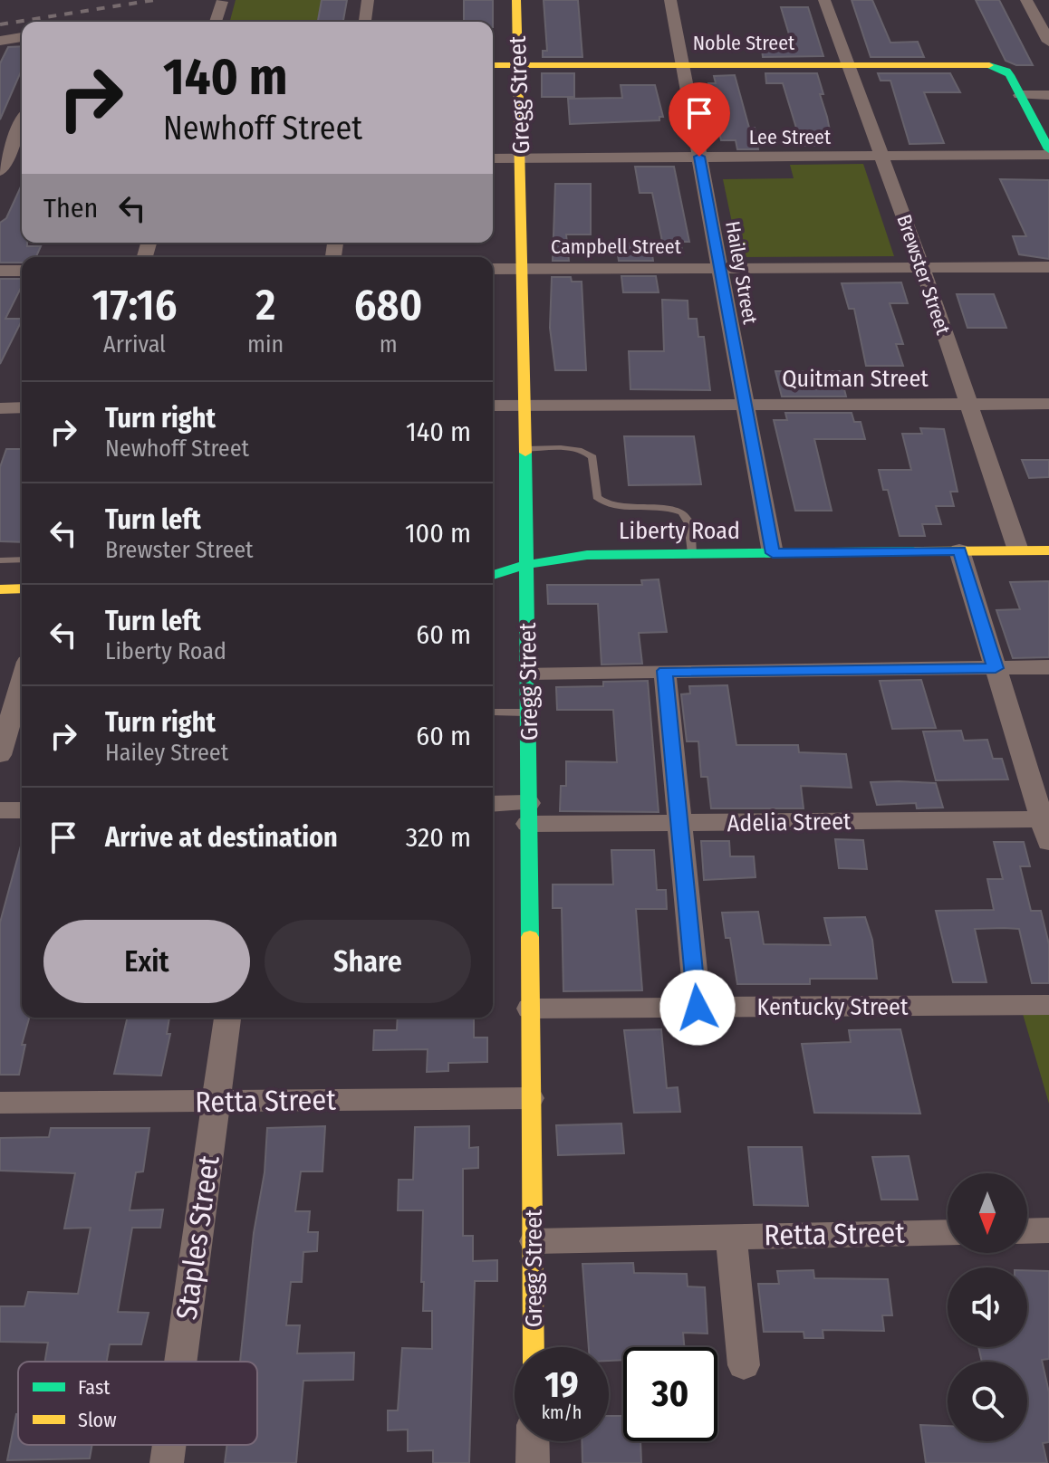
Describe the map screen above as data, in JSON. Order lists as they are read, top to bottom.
{
  "streets": {
    "street": [
      "Noble Street",
      "Gregg Street",
      "Lee Street",
      "Campbell Street",
      "Hailey Street",
      "Brewster Street",
      "Quitman Street",
      "Liberty Road",
      "Adelia Street",
      "Kentucky Street",
      "Retta Street",
      "Staples Street"
    ]
  },
  "crossings": [
    ["Noble Street", "Gregg Street"],
    ["Noble Street", "Hailey Street"],
    ["Noble Street", "Brewster Street"],
    ["Gregg Street", "Lee Street"],
    ["Gregg Street", "Campbell Street"],
    ["Gregg Street", "Quitman Street"],
    ["Gregg Street", "Liberty Road"],
    ["Gregg Street", "Adelia Street"],
    ["Gregg Street", "Kentucky Street"],
    ["Gregg Street", "Retta Street"],
    ["Lee Street", "Hailey Street"],
    ["Lee Street", "Brewster Street"],
    ["Campbell Street", "Hailey Street"],
    ["Campbell Street", "Brewster Street"],
    ["Hailey Street", "Quitman Street"],
    ["Hailey Street", "Liberty Road"],
    ["Brewster Street", "Quitman Street"],
    ["Brewster Street", "Liberty Road"],
    ["Retta Street", "Staples Street"]
  ],
  "legend": ["Fast", "Slow"],
  "north": "bottom",
  "page": {
    "turn": ["140 m", "Newhoff Street"],
    "then": "Then",
    "eta": [
      "17:16",
      "Arrival",
      "2",
      "min",
      "680",
      "m"
    ],
    "list": [
      {
        "name": "Turn right",
        "note": "Newhoff Street",
        "value": "140 m"
      },
      {
        "name": "Turn left",
        "note": "Brewster Street",
        "value": "100 m"
      },
      {
        "name": "Turn left",
        "note": "Liberty Road",
        "value": "60 m"
      },
      {
        "name": "Turn right",
        "note": "Hailey Street",
        "value": "60 m"
      },
      {
        "name": "Arrive at destination",
        "value": "320 m"
      }
    ],
    "buttons": ["Exit", "Share"],
    "speed": "19 km/h",
    "limit": "30"
  }
}
